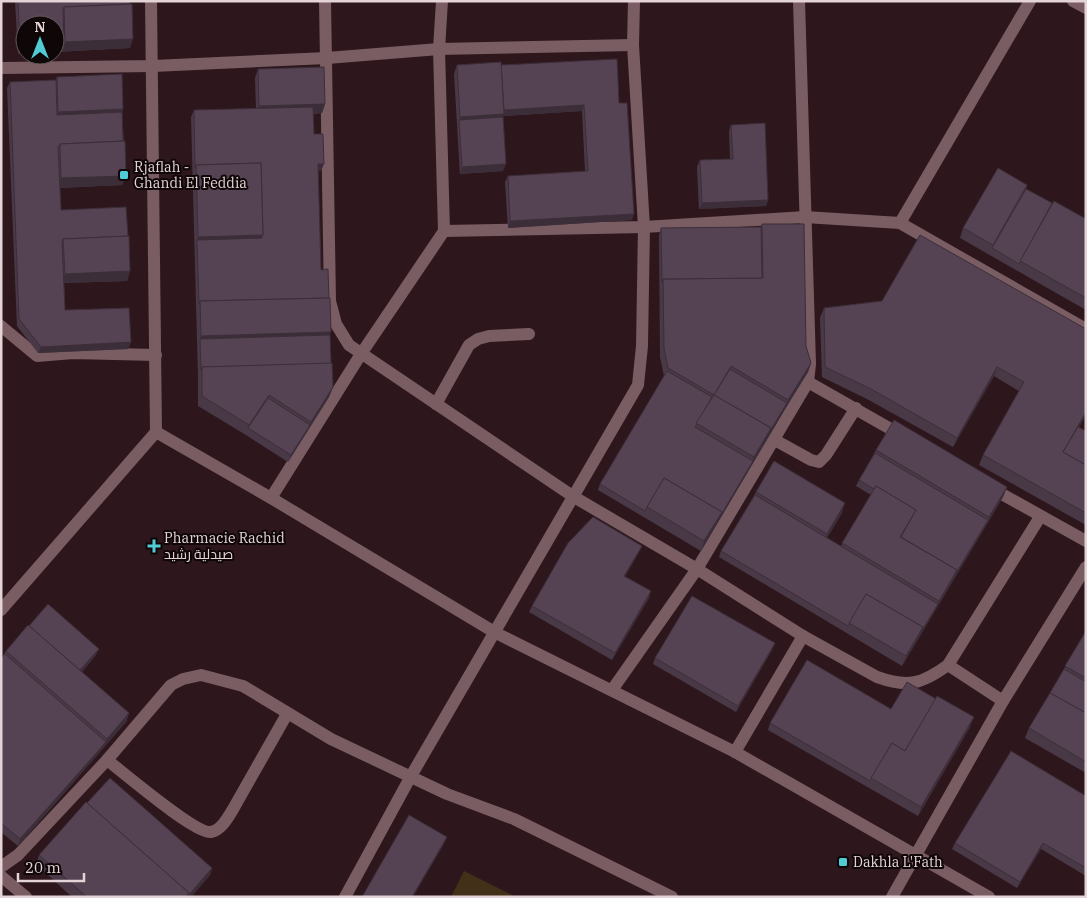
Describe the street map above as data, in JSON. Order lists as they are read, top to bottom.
{
  "places": {
    "transit": ["Rjaflah - Ghandi El Feddia", "Dakhla L'Fath"],
    "health": ["Pharmacie Rachid صيدلية رشيد"]
  },
  "scale_bar": "20 m",
  "north": "top"
}
